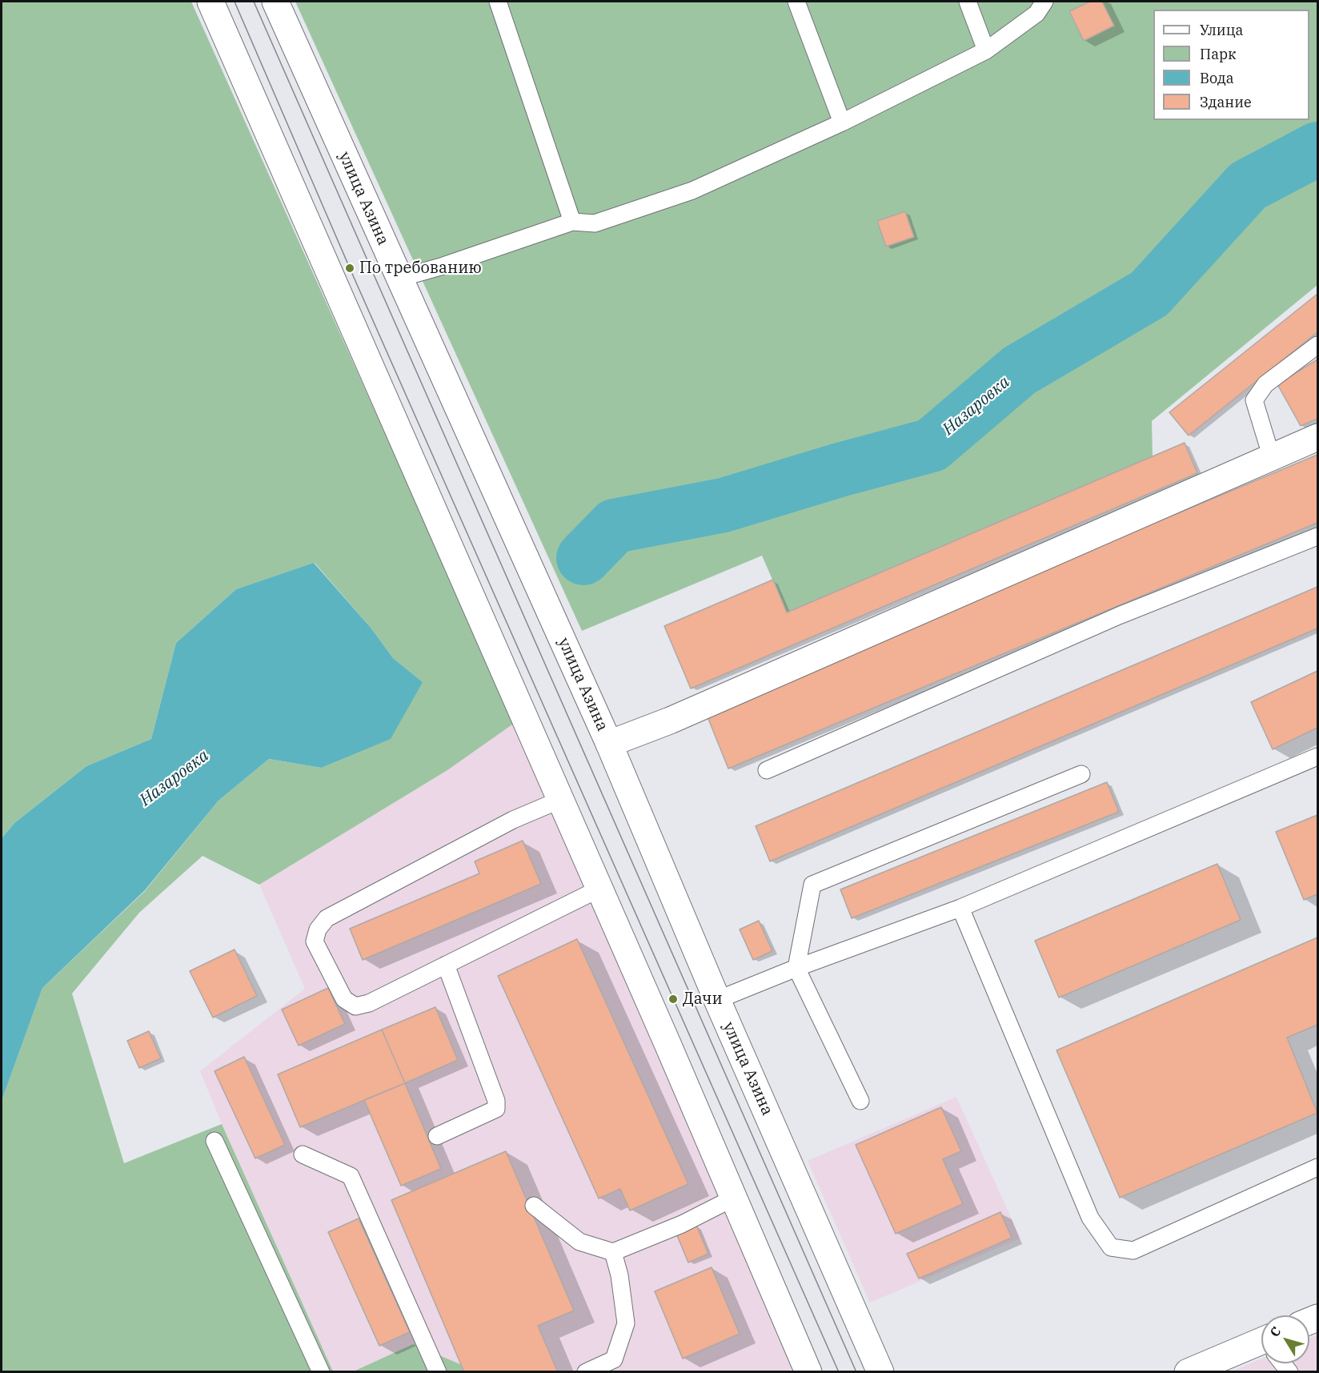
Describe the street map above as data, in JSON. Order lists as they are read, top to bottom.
{
  "streets": {
    "street": ["улица Азина"]
  },
  "water": ["Назаровка"],
  "places": ["По требованию", "Дачи"],
  "legend": [
    "Улица",
    "Парк",
    "Вода",
    "Здание"
  ],
  "north": "top left"
}
